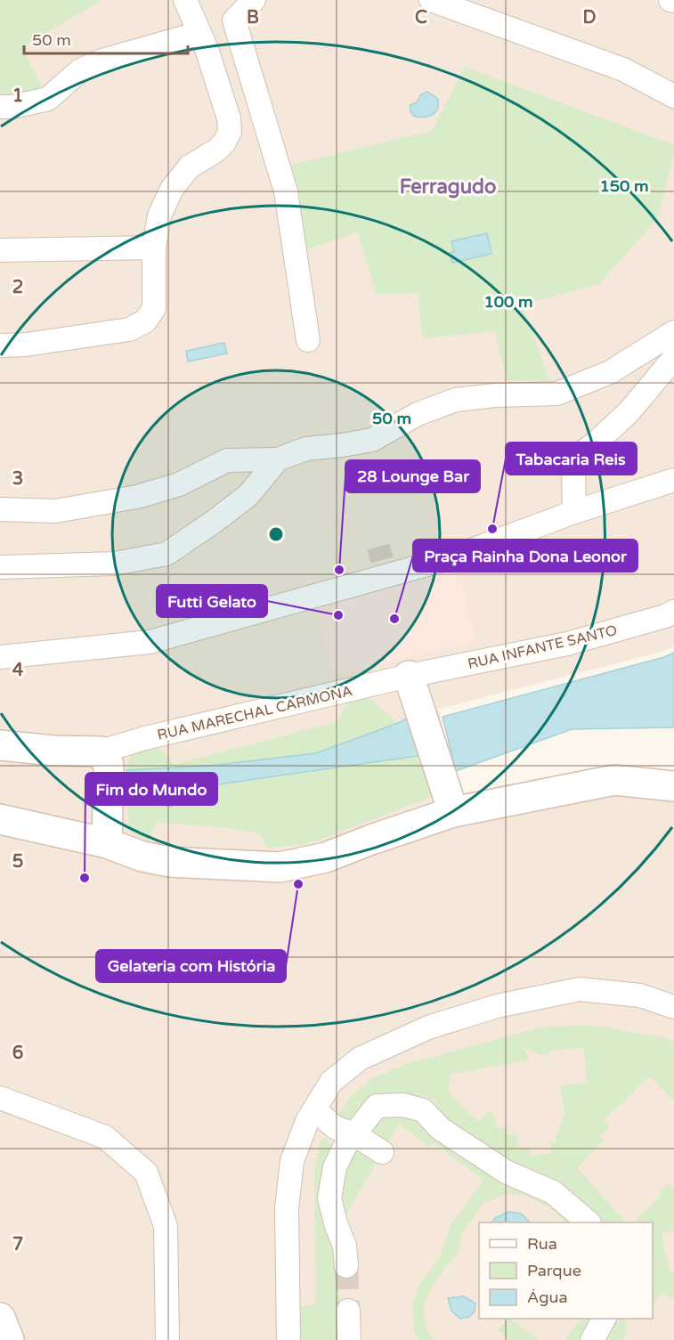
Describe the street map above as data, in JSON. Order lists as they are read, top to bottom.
{
  "streets": {
    "street": ["RUA INFANTE SANTO", "RUA MARECHAL CARMONA"]
  },
  "crossings": [
    ["RUA INFANTE SANTO", "RUA MARECHAL CARMONA"]
  ],
  "districts": ["Ferragudo"],
  "places": [
    "Tabacaria Reis",
    "28 Lounge Bar",
    "Futti Gelato",
    "Praça Rainha Dona Leonor",
    "Fim do Mundo",
    "Gelateria com História"
  ],
  "legend": ["Rua", "Parque", "Água"],
  "scale_bar": "50 m",
  "grid": {
    "columns": ["B", "C", "D"],
    "rows": [
      "1",
      "2",
      "3",
      "4",
      "5",
      "6",
      "7"
    ]
  },
  "rings": ["150 m", "100 m", "50 m"]
}
